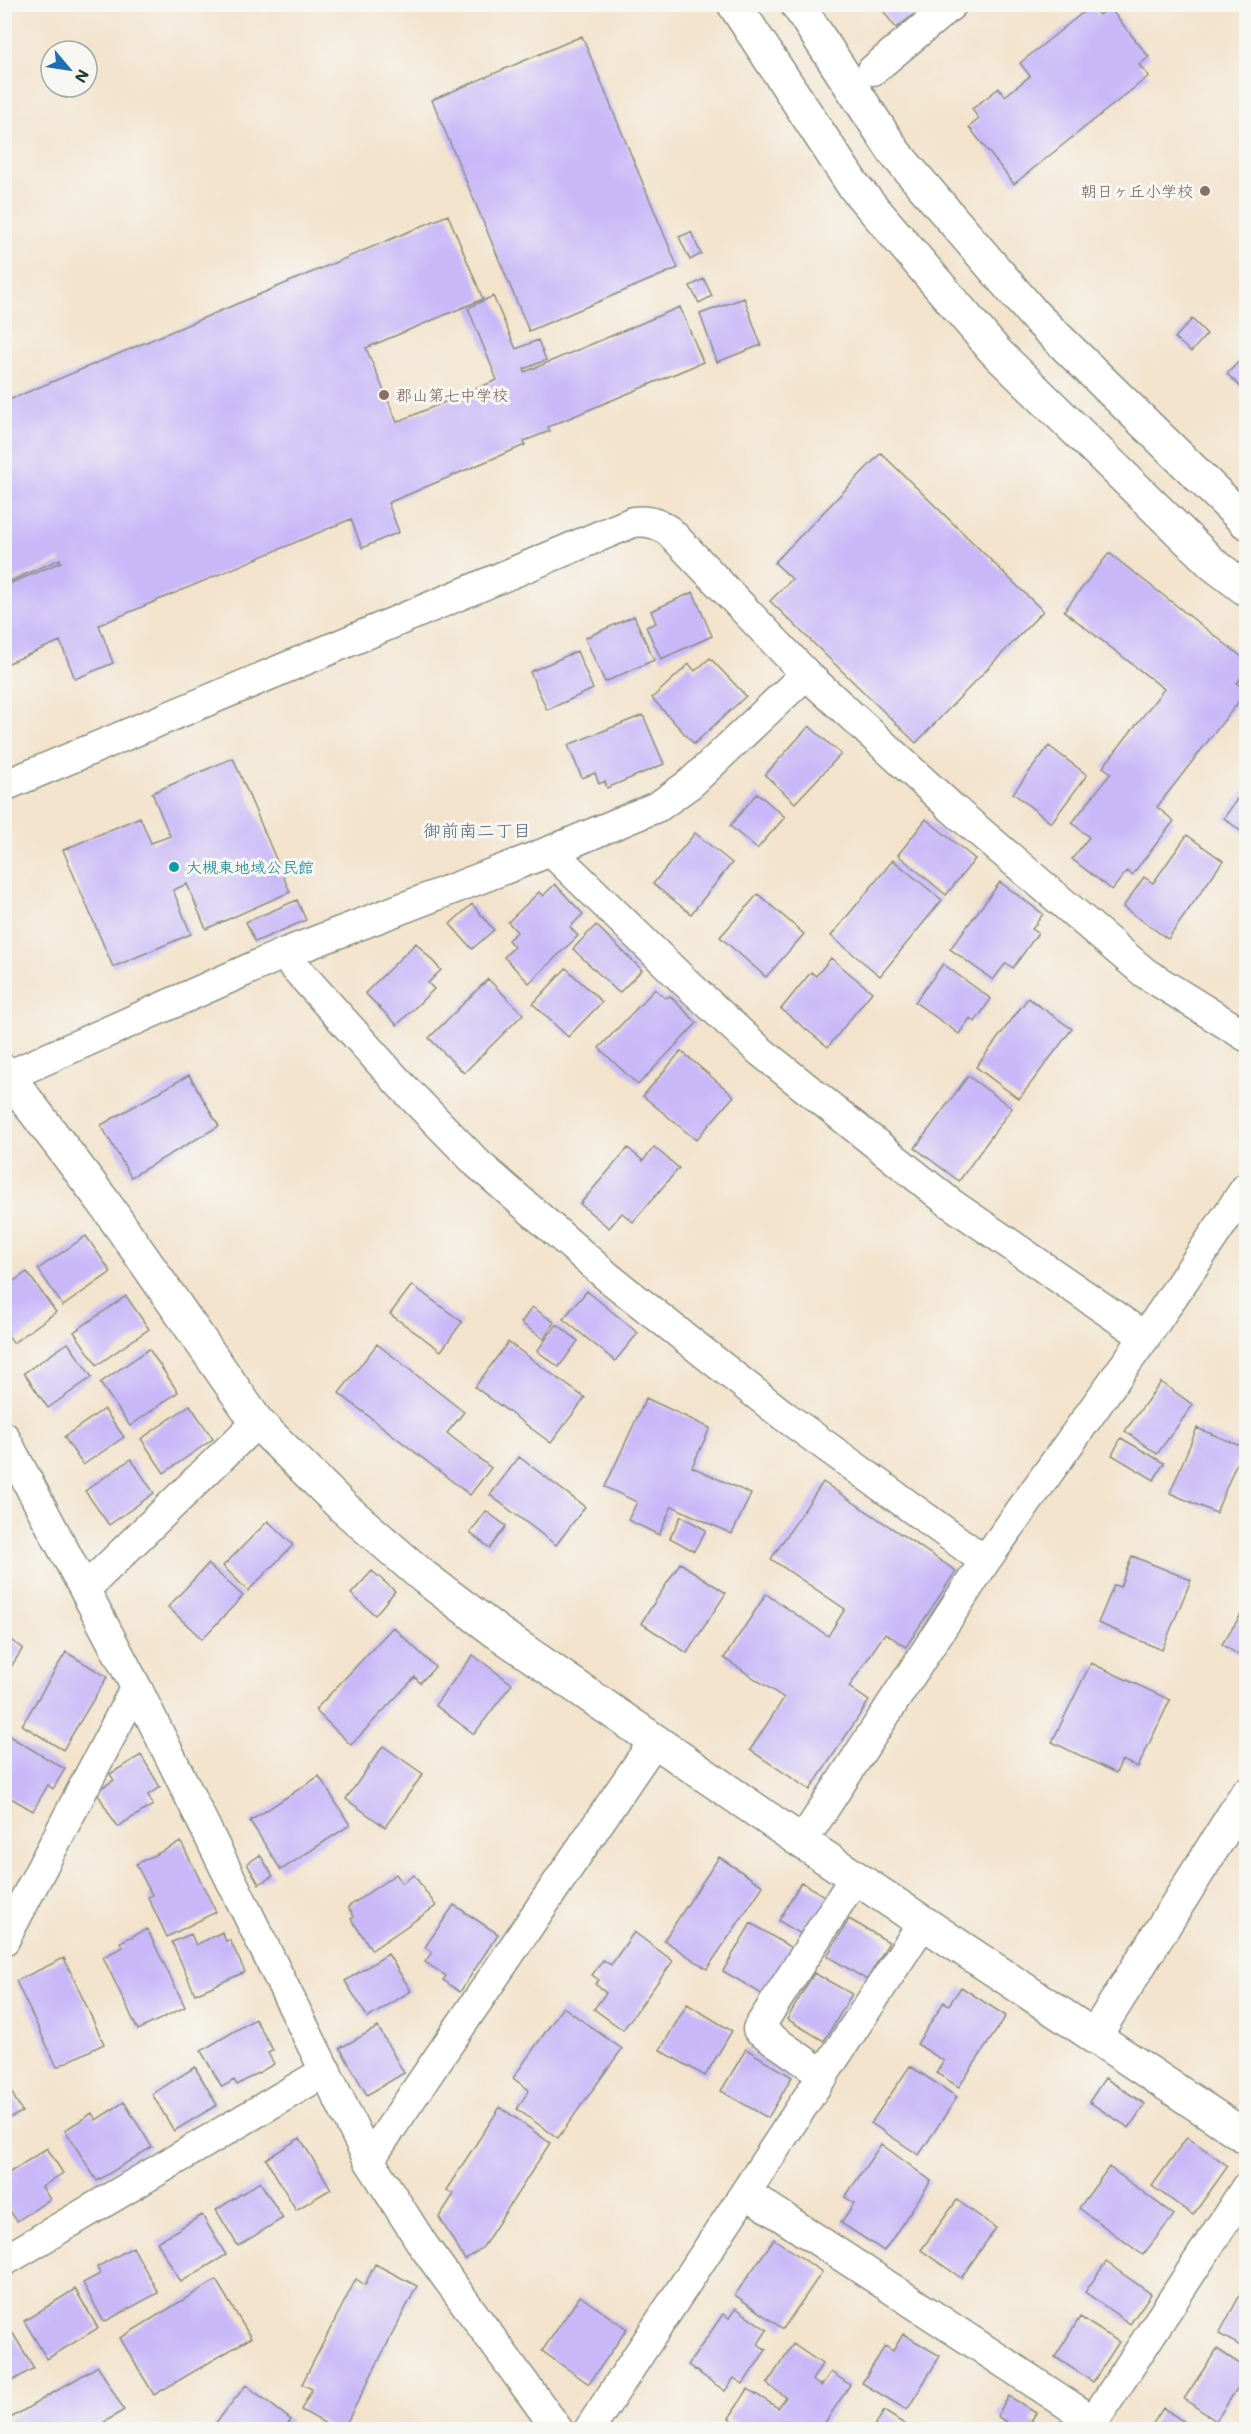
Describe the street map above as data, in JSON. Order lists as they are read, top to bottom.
{
  "districts": ["御前南二丁目"],
  "places": ["朝日ヶ丘小学校", "郡山第七中学校", "大槻東地域公民館"],
  "north": "bottom right"
}
